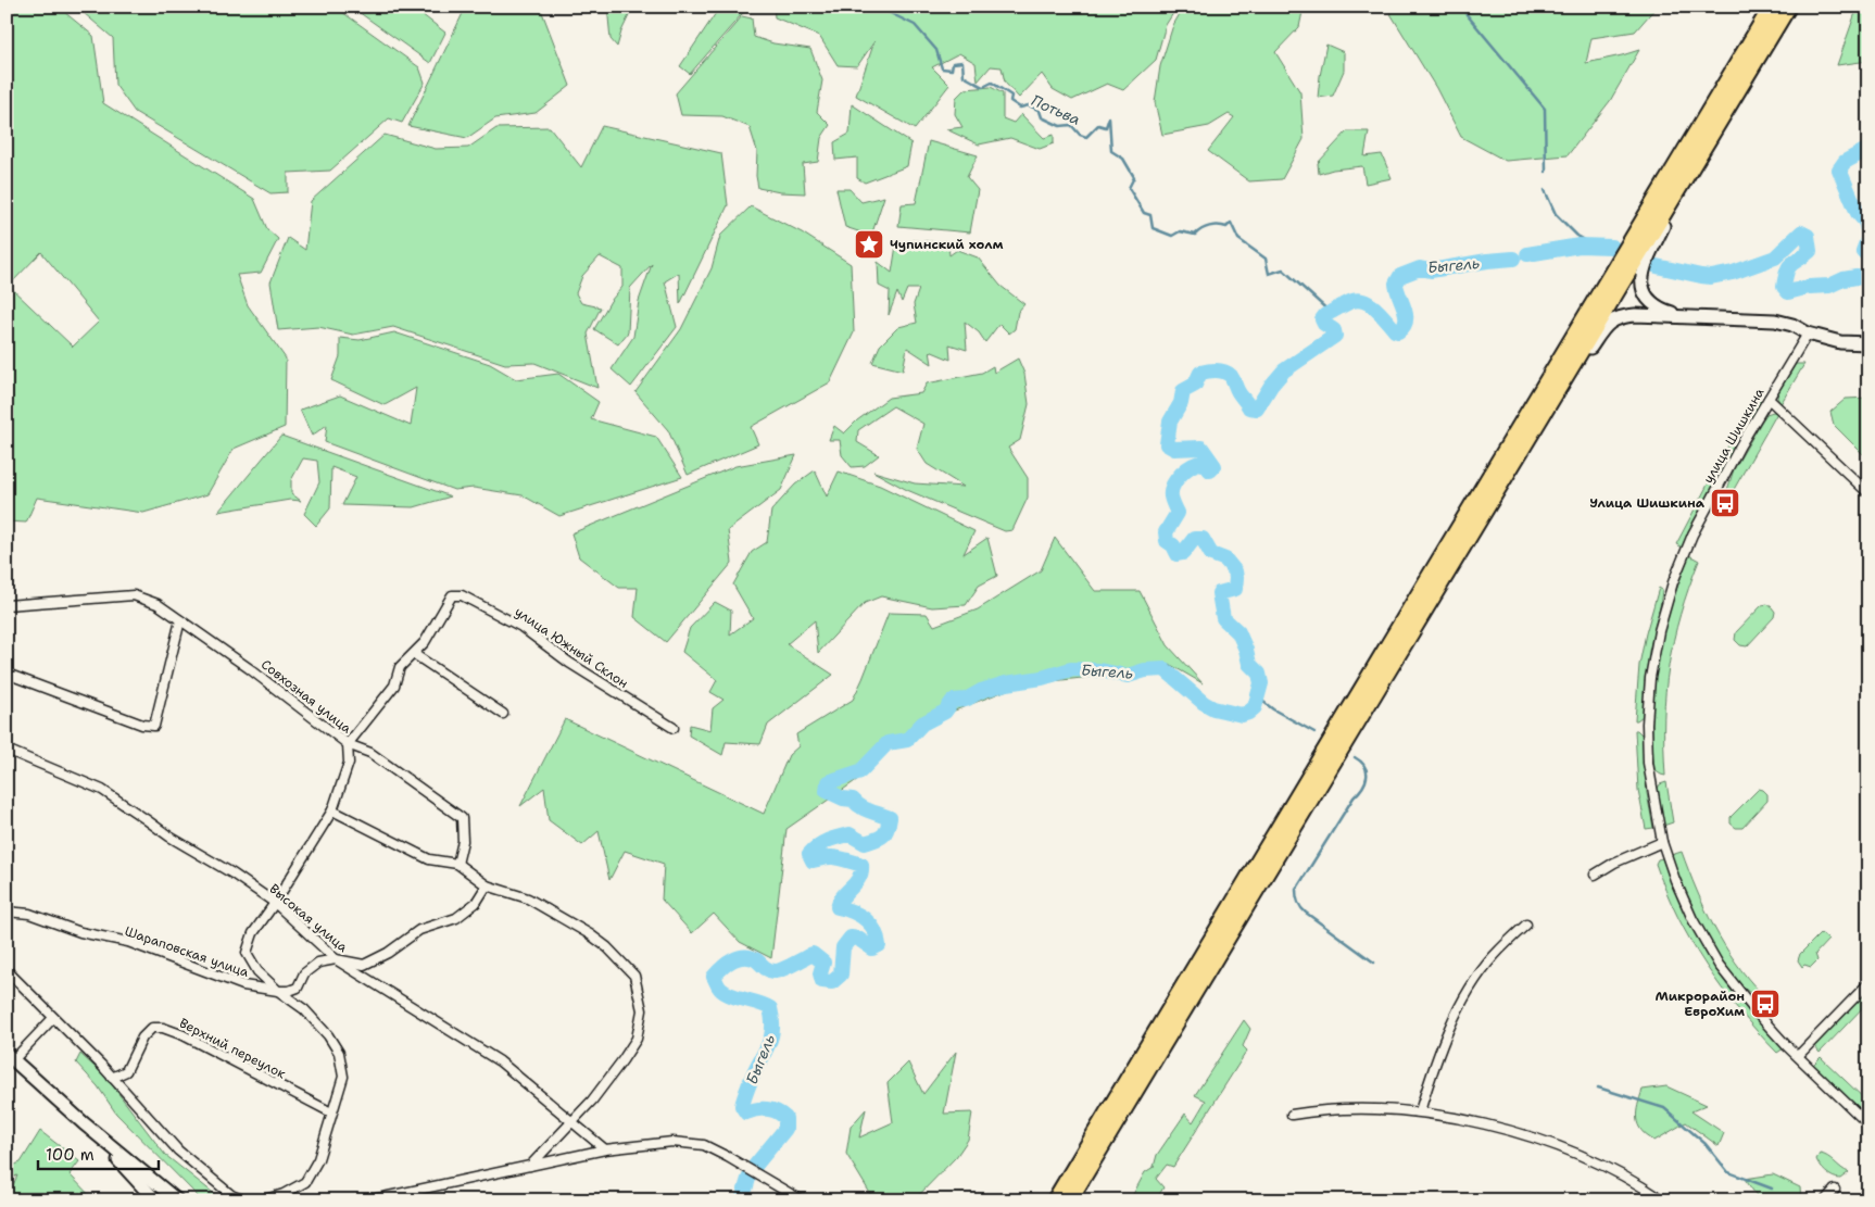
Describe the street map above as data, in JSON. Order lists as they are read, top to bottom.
{
  "streets": {
    "street": [
      "улица Шишкина",
      "улица Южный Склон",
      "Совхозная улица",
      "Высокая улица",
      "Шараповская улица",
      "Верхний переулок"
    ]
  },
  "crossings": [
    ["Шараповская улица", "Верхний переулок"]
  ],
  "water": ["Потьва", "Быгель"],
  "places": {
    "place": ["Чупинский холм"],
    "bus stop": ["Улица Шишкина", "Микрорайон ЕвроХим"]
  },
  "scale_bar": "100 m"
}
